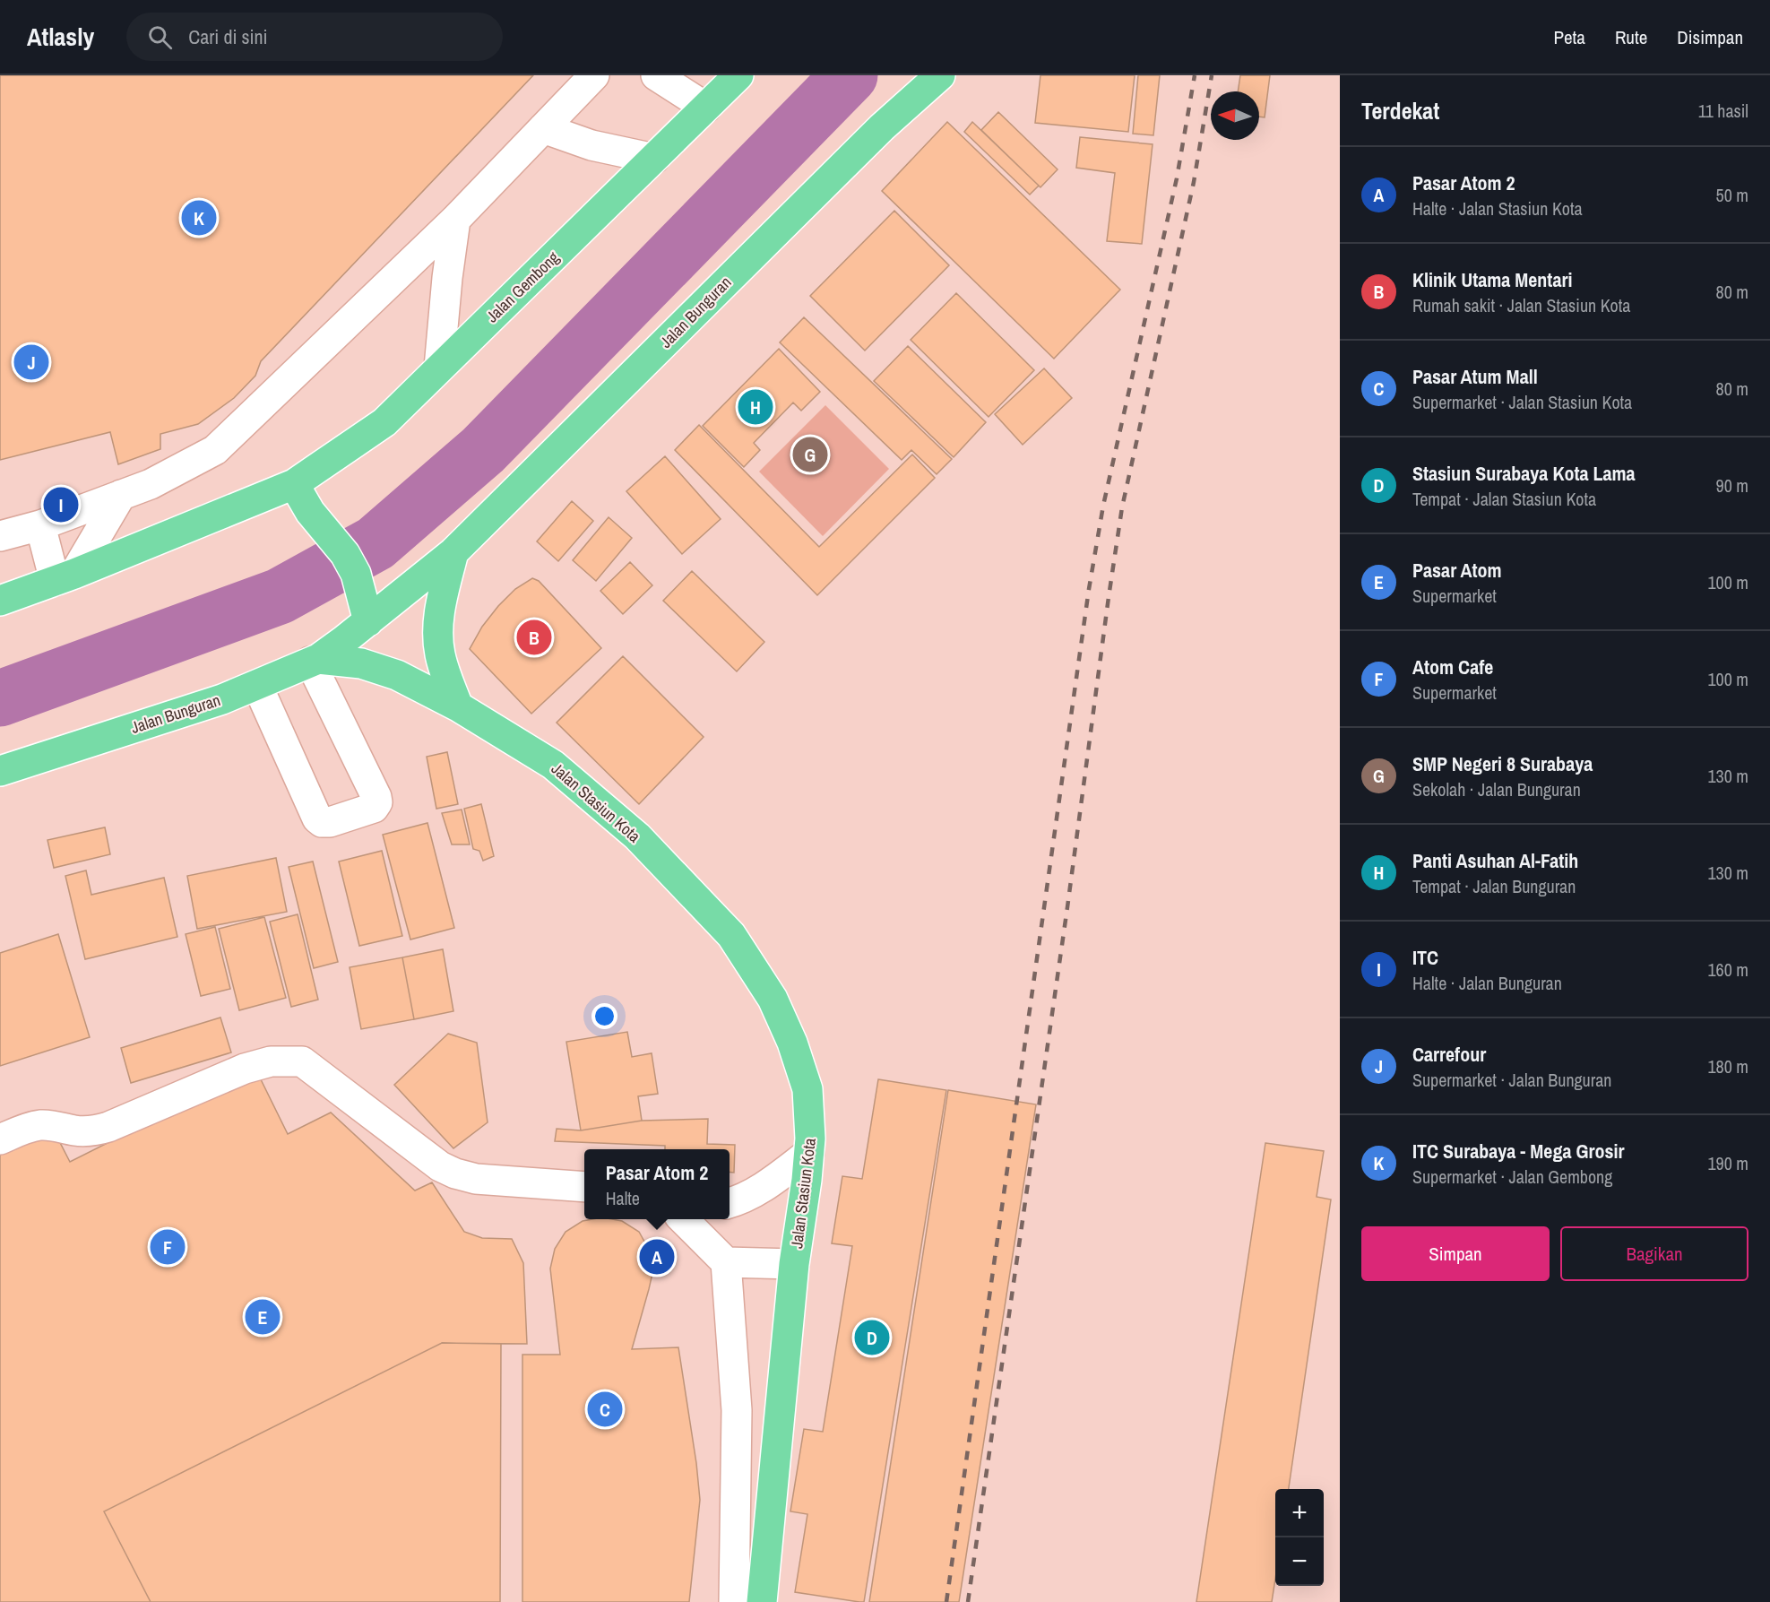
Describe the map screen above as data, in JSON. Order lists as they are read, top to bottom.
{
  "streets": {
    "main road": ["Jalan Gembong", "Jalan Bunguran", "Jalan Stasiun Kota"]
  },
  "crossings": [
    ["Jalan Bunguran", "Jalan Stasiun Kota"]
  ],
  "north": "left",
  "page": {
    "header": "Atlasly",
    "search": "Cari di sini",
    "nav": ["Peta", "Rute", "Disimpan"],
    "heading": ["Terdekat", "11 hasil"],
    "list": [
      {
        "mark": "A",
        "name": "Pasar Atom 2",
        "note": "Halte · Jalan Stasiun Kota",
        "value": "50 m"
      },
      {
        "mark": "B",
        "name": "Klinik Utama Mentari",
        "note": "Rumah sakit · Jalan Stasiun Kota",
        "value": "80 m"
      },
      {
        "mark": "C",
        "name": "Pasar Atum Mall",
        "note": "Supermarket · Jalan Stasiun Kota",
        "value": "80 m"
      },
      {
        "mark": "D",
        "name": "Stasiun Surabaya Kota Lama",
        "note": "Tempat · Jalan Stasiun Kota",
        "value": "90 m"
      },
      {
        "mark": "E",
        "name": "Pasar Atom",
        "note": "Supermarket",
        "value": "100 m"
      },
      {
        "mark": "F",
        "name": "Atom Cafe",
        "note": "Supermarket",
        "value": "100 m"
      },
      {
        "mark": "G",
        "name": "SMP Negeri 8 Surabaya",
        "note": "Sekolah · Jalan Bunguran",
        "value": "130 m"
      },
      {
        "mark": "H",
        "name": "Panti Asuhan Al-Fatih",
        "note": "Tempat · Jalan Bunguran",
        "value": "130 m"
      },
      {
        "mark": "I",
        "name": "ITC",
        "note": "Halte · Jalan Bunguran",
        "value": "160 m"
      },
      {
        "mark": "J",
        "name": "Carrefour",
        "note": "Supermarket · Jalan Bunguran",
        "value": "180 m"
      },
      {
        "mark": "K",
        "name": "ITC Surabaya - Mega Grosir",
        "note": "Supermarket · Jalan Gembong",
        "value": "190 m"
      }
    ],
    "pins": [
      "K",
      "J",
      "H",
      "G",
      "I",
      "B",
      "F",
      "A",
      "E",
      "D",
      "C"
    ],
    "popup": ["Pasar Atom 2", "Halte"],
    "buttons": ["Simpan", "Bagikan"],
    "map_buttons": ["+", "−"]
  }
}
